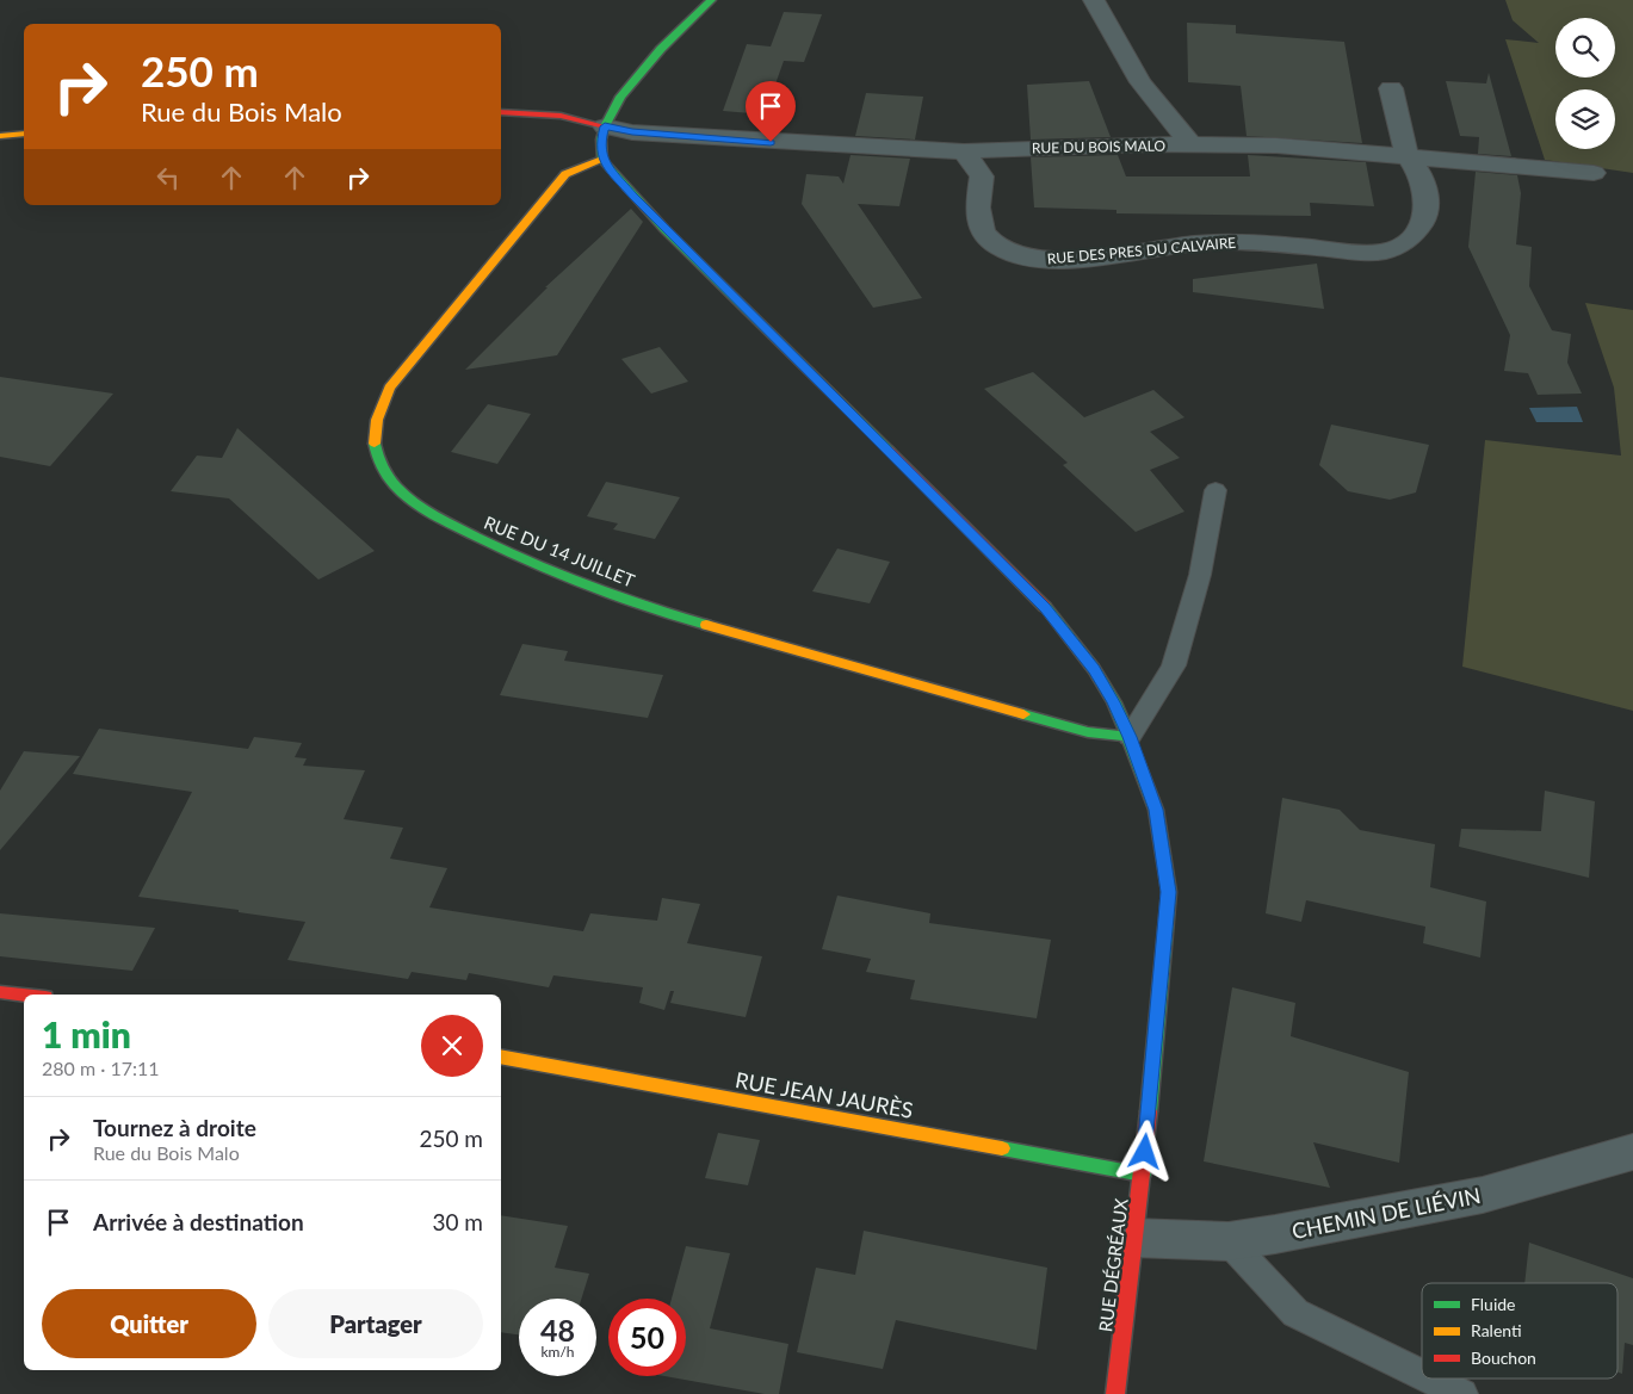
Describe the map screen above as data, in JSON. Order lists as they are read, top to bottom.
{
  "streets": {
    "main road": ["RUE DU 14 JUILLET", "RUE JEAN JAURÈS", "RUE DÉGRÉAUX"],
    "street": ["RUE DU BOIS MALO", "RUE DES PRES DU CALVAIRE", "CHEMIN DE LIÉVIN"]
  },
  "crossings": [
    ["RUE DU BOIS MALO", "RUE DES PRES DU CALVAIRE"],
    ["RUE DU 14 JUILLET", "RUE DÉGRÉAUX"],
    ["RUE JEAN JAURÈS", "RUE DÉGRÉAUX"],
    ["CHEMIN DE LIÉVIN", "RUE DÉGRÉAUX"]
  ],
  "legend": ["Fluide", "Ralenti", "Bouchon"],
  "page": {
    "turn": ["250 m", "Rue du Bois Malo"],
    "heading": ["1 min", "280 m · 17:11"],
    "list": [
      {
        "name": "Tournez à droite",
        "note": "Rue du Bois Malo",
        "value": "250 m"
      },
      {
        "name": "Arrivée à destination",
        "value": "30 m"
      }
    ],
    "buttons": ["Quitter", "Partager"],
    "speed": "48 km/h",
    "limit": "50"
  }
}
